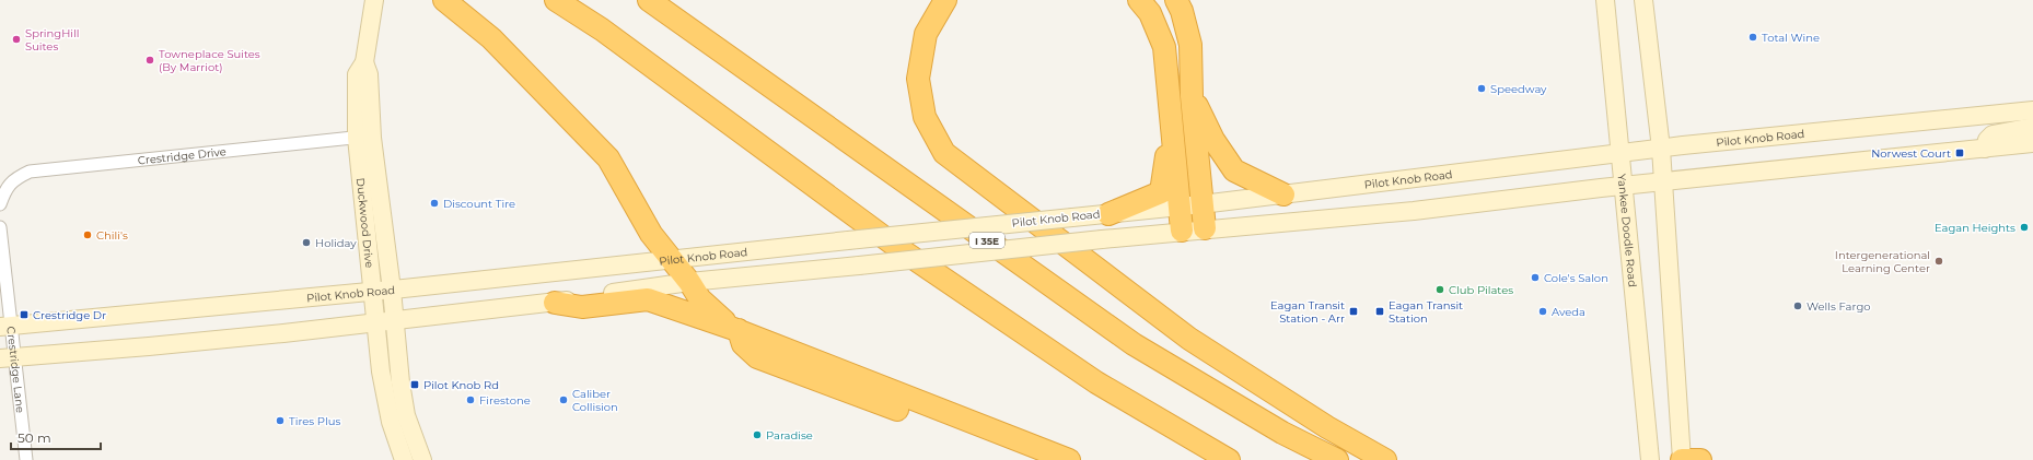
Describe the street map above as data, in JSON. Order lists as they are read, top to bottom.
{
  "streets": {
    "highway": ["I 35E"],
    "main road": ["Pilot Knob Road", "Duckwood Drive", "Yankee Doodle Road"],
    "street": ["Crestridge Drive", "Crestridge Lane"]
  },
  "crossings": [
    ["Pilot Knob Road", "Duckwood Drive"],
    ["Pilot Knob Road", "Yankee Doodle Road"],
    ["Pilot Knob Road", "Crestridge Lane"],
    ["Crestridge Drive", "Duckwood Drive"]
  ],
  "places": {
    "other": [
      "Total Wine",
      "SpringHill Suites",
      "Towneplace Suites (By Marriot)",
      "Speedway",
      "Discount Tire",
      "Eagan Heights",
      "Chili's",
      "Holiday",
      "Intergenerational Learning Center",
      "Cole's Salon",
      "Club Pilates",
      "Wells Fargo",
      "Aveda",
      "Firestone",
      "Caliber Collision",
      "Tires Plus",
      "Paradise"
    ],
    "transit": [
      "Norwest Court",
      "Eagan Transit Station - Arr",
      "Eagan Transit Station",
      "Crestridge Dr",
      "Pilot Knob Rd"
    ]
  },
  "scale_bar": "50 m"
}
